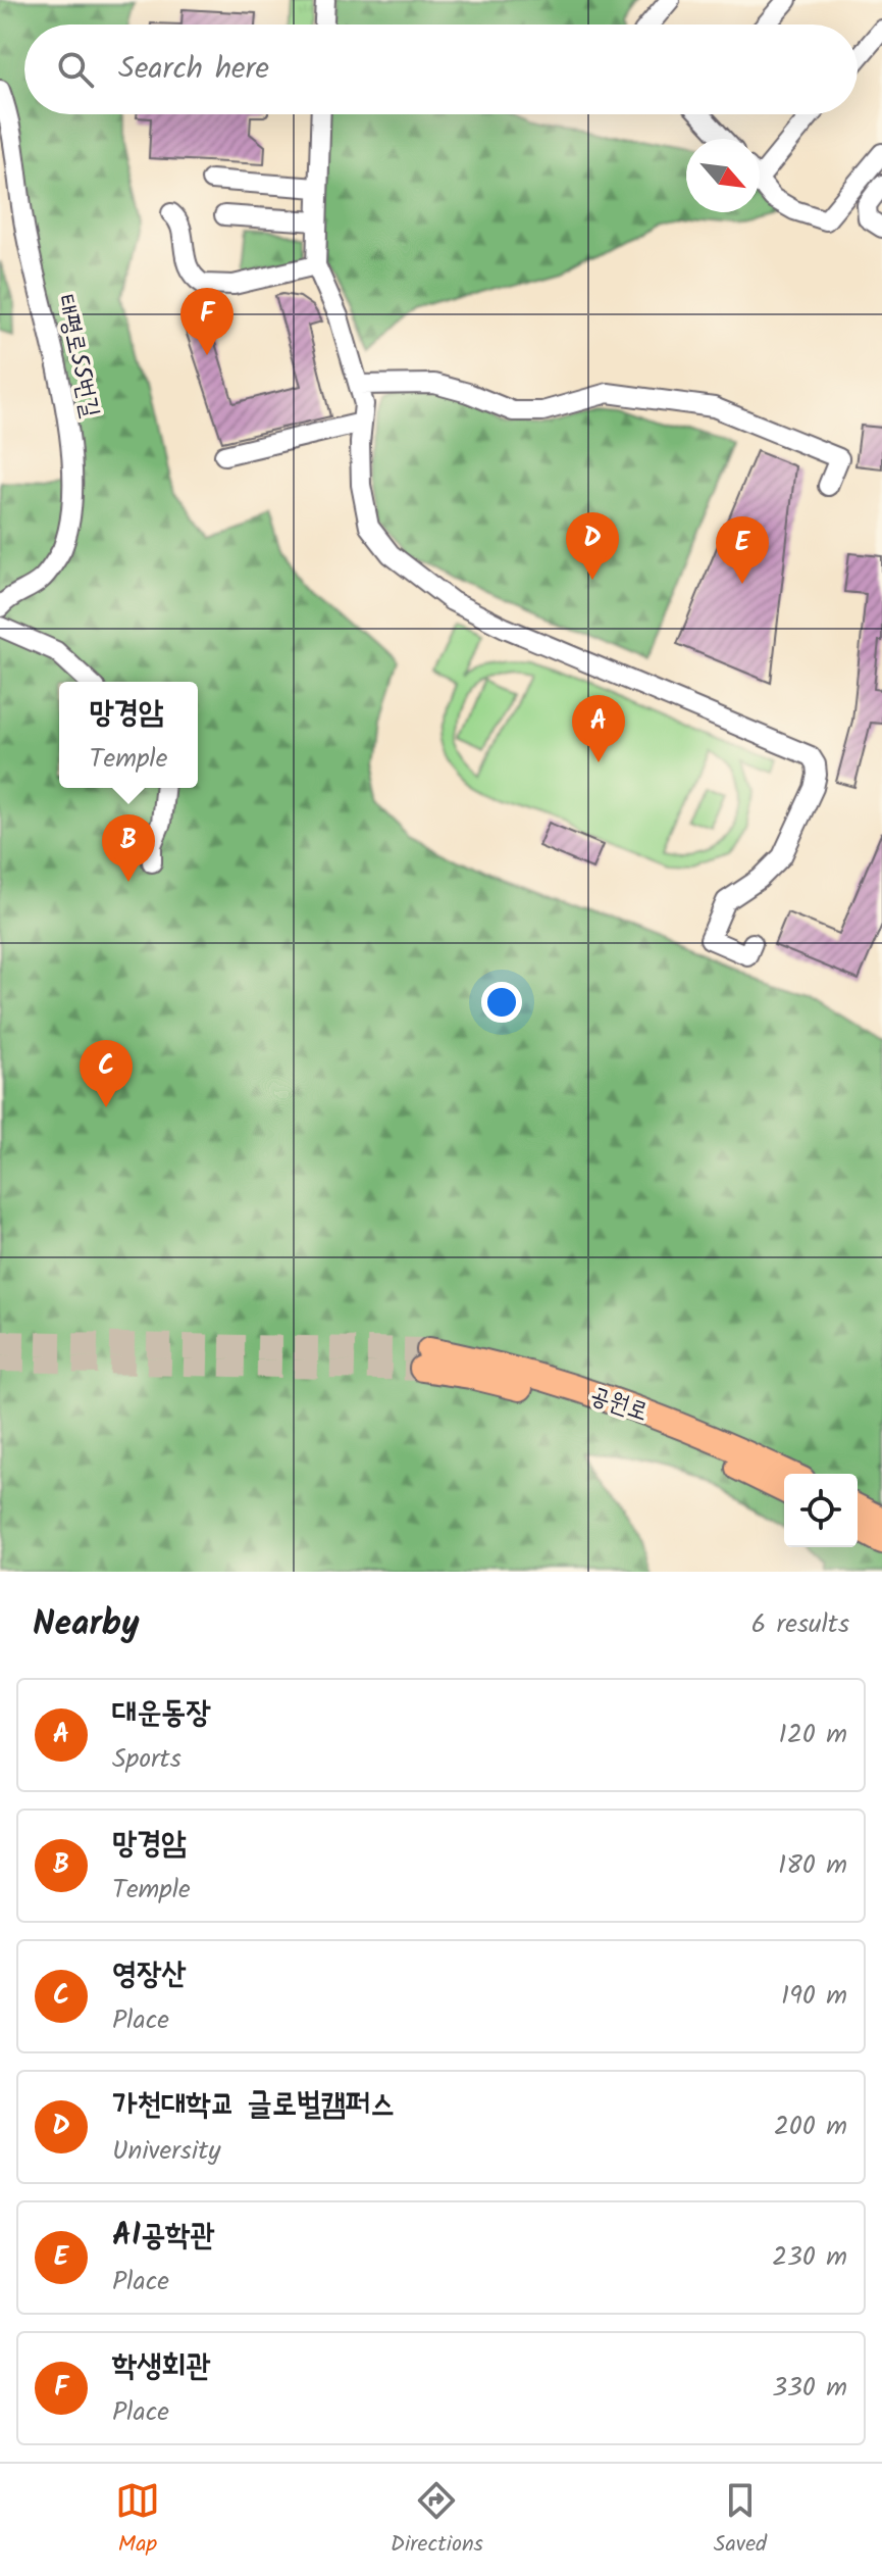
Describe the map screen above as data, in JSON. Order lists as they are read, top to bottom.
{
  "streets": {
    "main road": ["공원로"],
    "street": ["태평로55번길"]
  },
  "north": "bottom right",
  "page": {
    "search": "Search here",
    "pins": [
      "F",
      "D",
      "E",
      "A",
      "B",
      "C"
    ],
    "popup": ["망경암", "Temple"],
    "heading": ["Nearby", "6 results"],
    "list": [
      {
        "mark": "A",
        "name": "대운동장",
        "note": "Sports",
        "value": "120 m"
      },
      {
        "mark": "B",
        "name": "망경암",
        "note": "Temple",
        "value": "180 m"
      },
      {
        "mark": "C",
        "name": "영장산",
        "note": "Place",
        "value": "190 m"
      },
      {
        "mark": "D",
        "name": "가천대학교 글로벌캠퍼스",
        "note": "University",
        "value": "200 m"
      },
      {
        "mark": "E",
        "name": "AI공학관",
        "note": "Place",
        "value": "230 m"
      },
      {
        "mark": "F",
        "name": "학생회관",
        "note": "Place",
        "value": "330 m"
      }
    ],
    "nav": ["Map", "Directions", "Saved"]
  }
}
